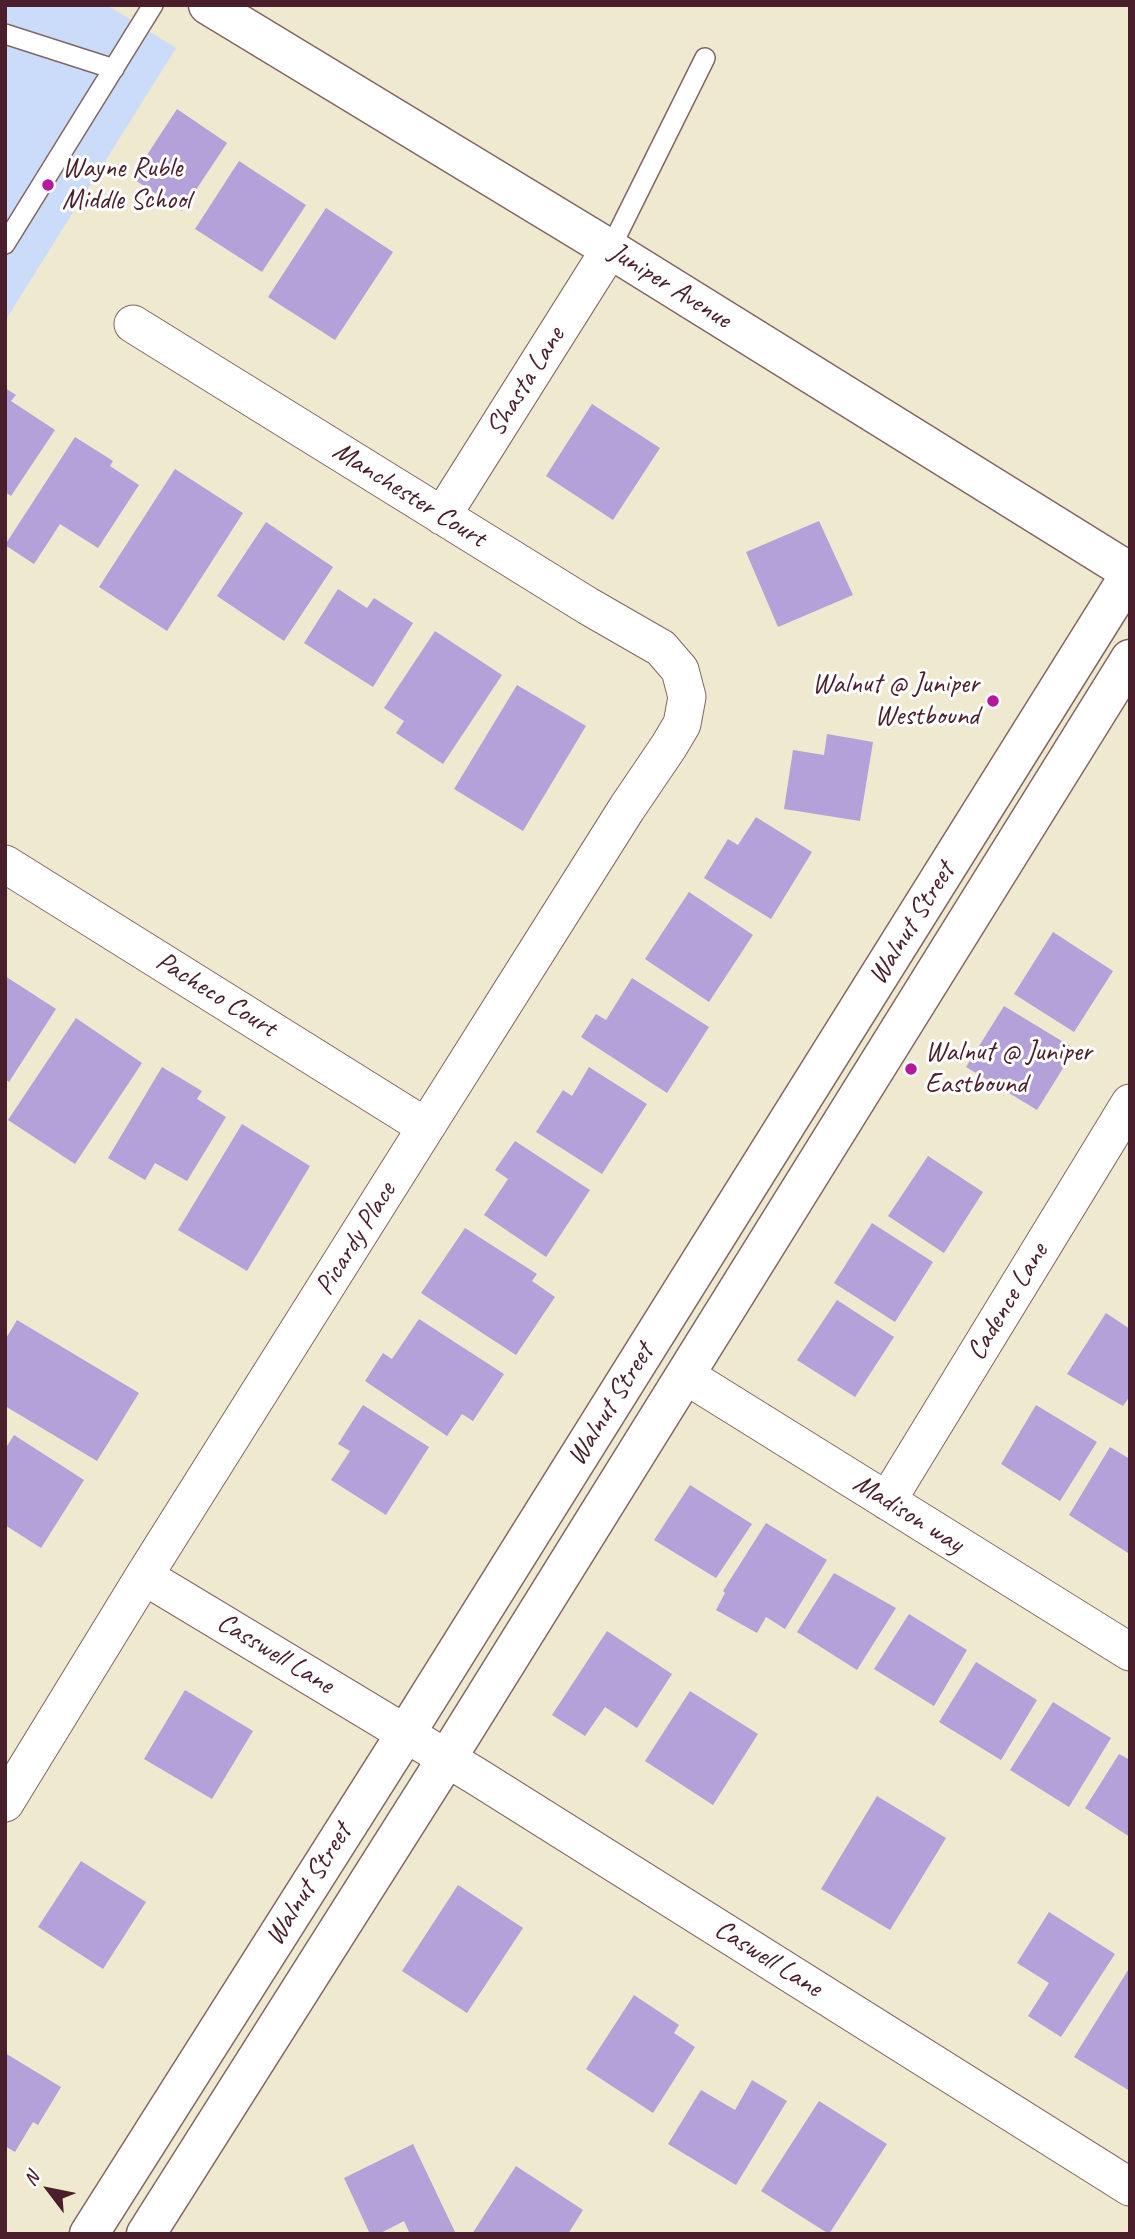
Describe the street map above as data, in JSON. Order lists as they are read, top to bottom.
{
  "streets": {
    "street": [
      "Juniper Avenue",
      "Shasta Lane",
      "Manchester Court",
      "Walnut Street",
      "Pacheco Court",
      "Picardy Place",
      "Cadence Lane",
      "Madison way",
      "Casswell Lane",
      "Caswell Lane"
    ]
  },
  "crossings": [
    ["Juniper Avenue", "Shasta Lane"],
    ["Juniper Avenue", "Walnut Street"],
    ["Shasta Lane", "Manchester Court"],
    ["Manchester Court", "Picardy Place"],
    ["Walnut Street", "Madison way"],
    ["Walnut Street", "Casswell Lane"],
    ["Walnut Street", "Caswell Lane"],
    ["Pacheco Court", "Picardy Place"],
    ["Picardy Place", "Casswell Lane"],
    ["Cadence Lane", "Madison way"],
    ["Casswell Lane", "Caswell Lane"]
  ],
  "places": ["Wayne Ruble Middle School", "Walnut @ Juniper Westbound", "Walnut @ Juniper Eastbound"],
  "north": "top left"
}
